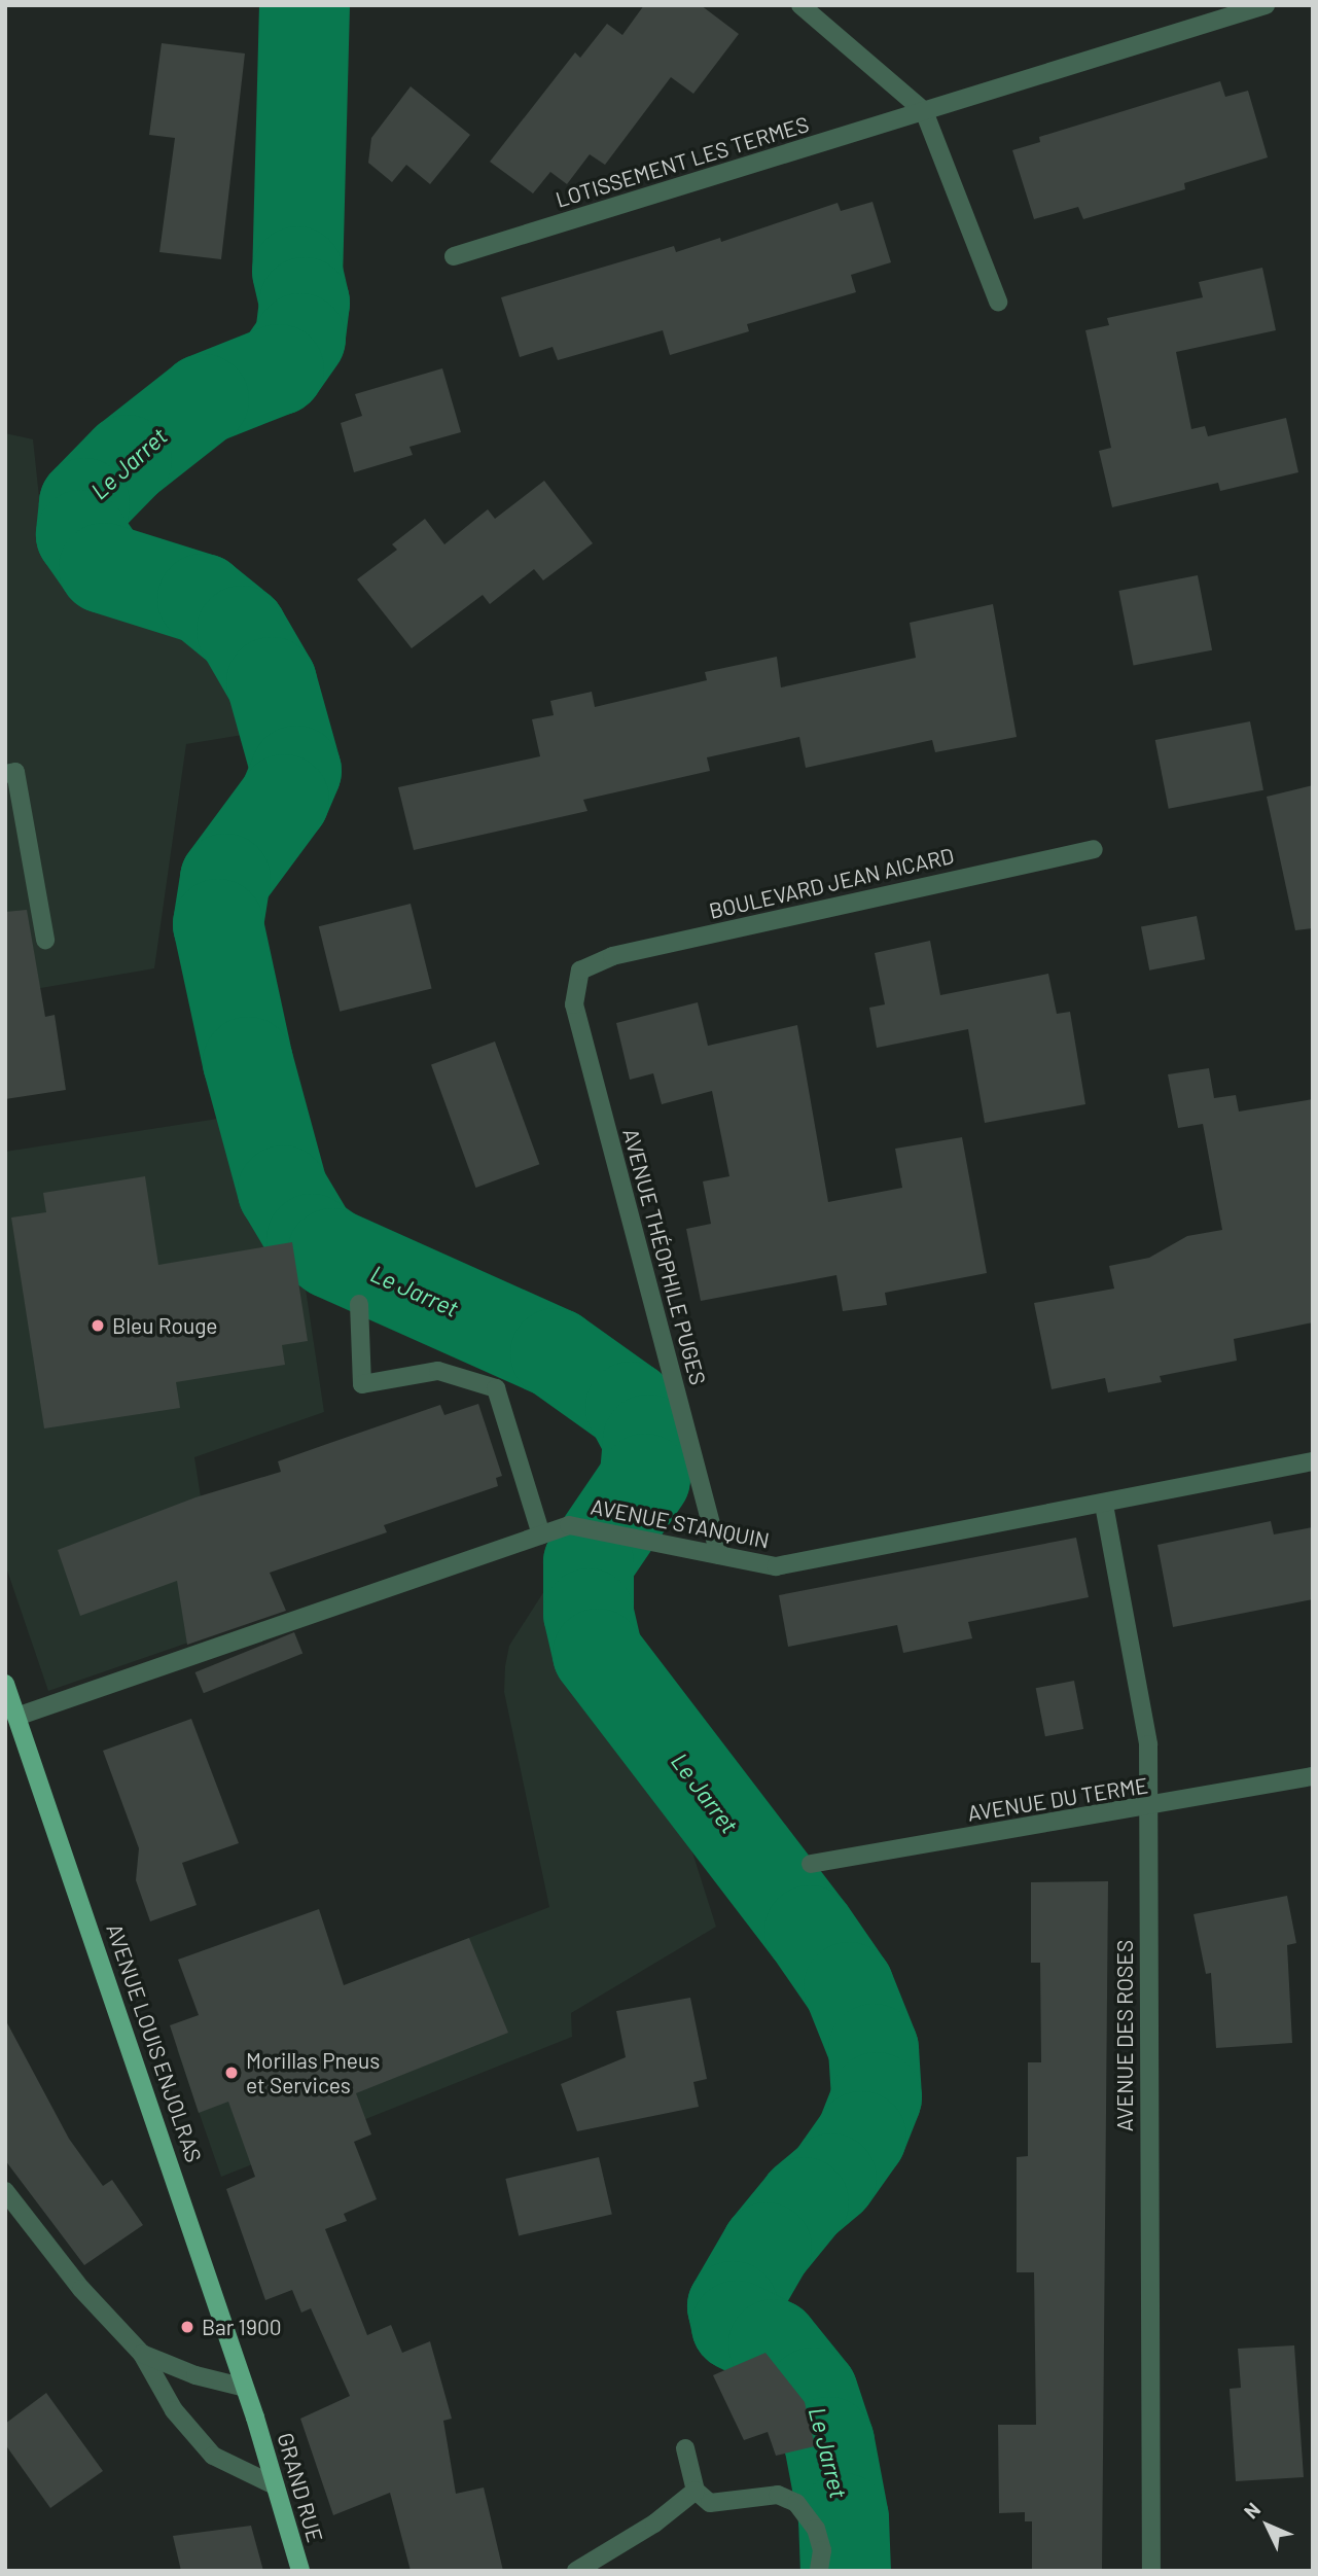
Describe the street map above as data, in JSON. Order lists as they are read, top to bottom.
{
  "streets": {
    "main road": ["AVENUE LOUIS ENJOLRAS", "GRAND RUE"],
    "street": [
      "LOTISSEMENT LES TERMES",
      "BOULEVARD JEAN AICARD",
      "AVENUE THÉOPHILE PUGES",
      "AVENUE STANQUIN",
      "AVENUE DU TERME",
      "AVENUE DES ROSES"
    ]
  },
  "crossings": [
    ["BOULEVARD JEAN AICARD", "AVENUE THÉOPHILE PUGES"],
    ["AVENUE THÉOPHILE PUGES", "AVENUE STANQUIN"],
    ["AVENUE STANQUIN", "AVENUE DES ROSES"],
    ["AVENUE STANQUIN", "AVENUE LOUIS ENJOLRAS"],
    ["AVENUE DU TERME", "AVENUE DES ROSES"],
    ["AVENUE LOUIS ENJOLRAS", "GRAND RUE"]
  ],
  "water": ["Le Jarret"],
  "places": ["Bleu Rouge", "Morillas Pneus et Services", "Bar 1900"],
  "north": "top left"
}
